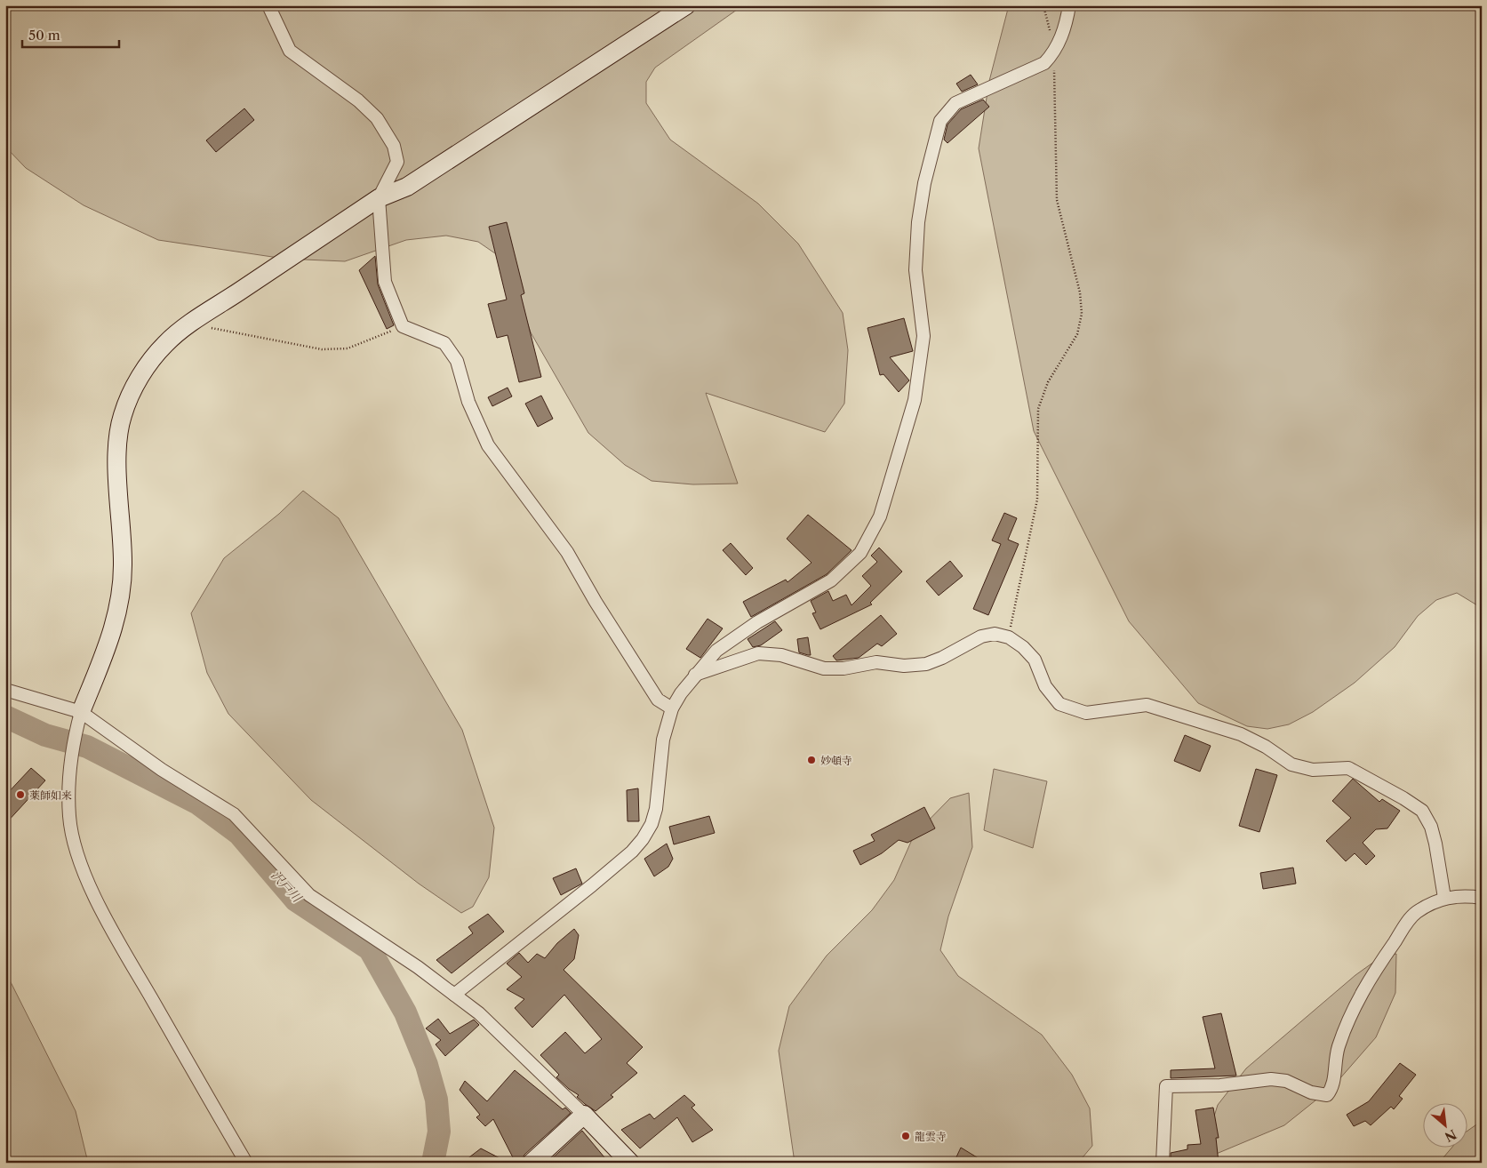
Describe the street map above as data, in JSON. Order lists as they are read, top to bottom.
{
  "water": ["沢戸川"],
  "places": ["妙頓寺", "薬師如来", "龍雲寺"],
  "scale_bar": "50 m",
  "north": "bottom right"
}
